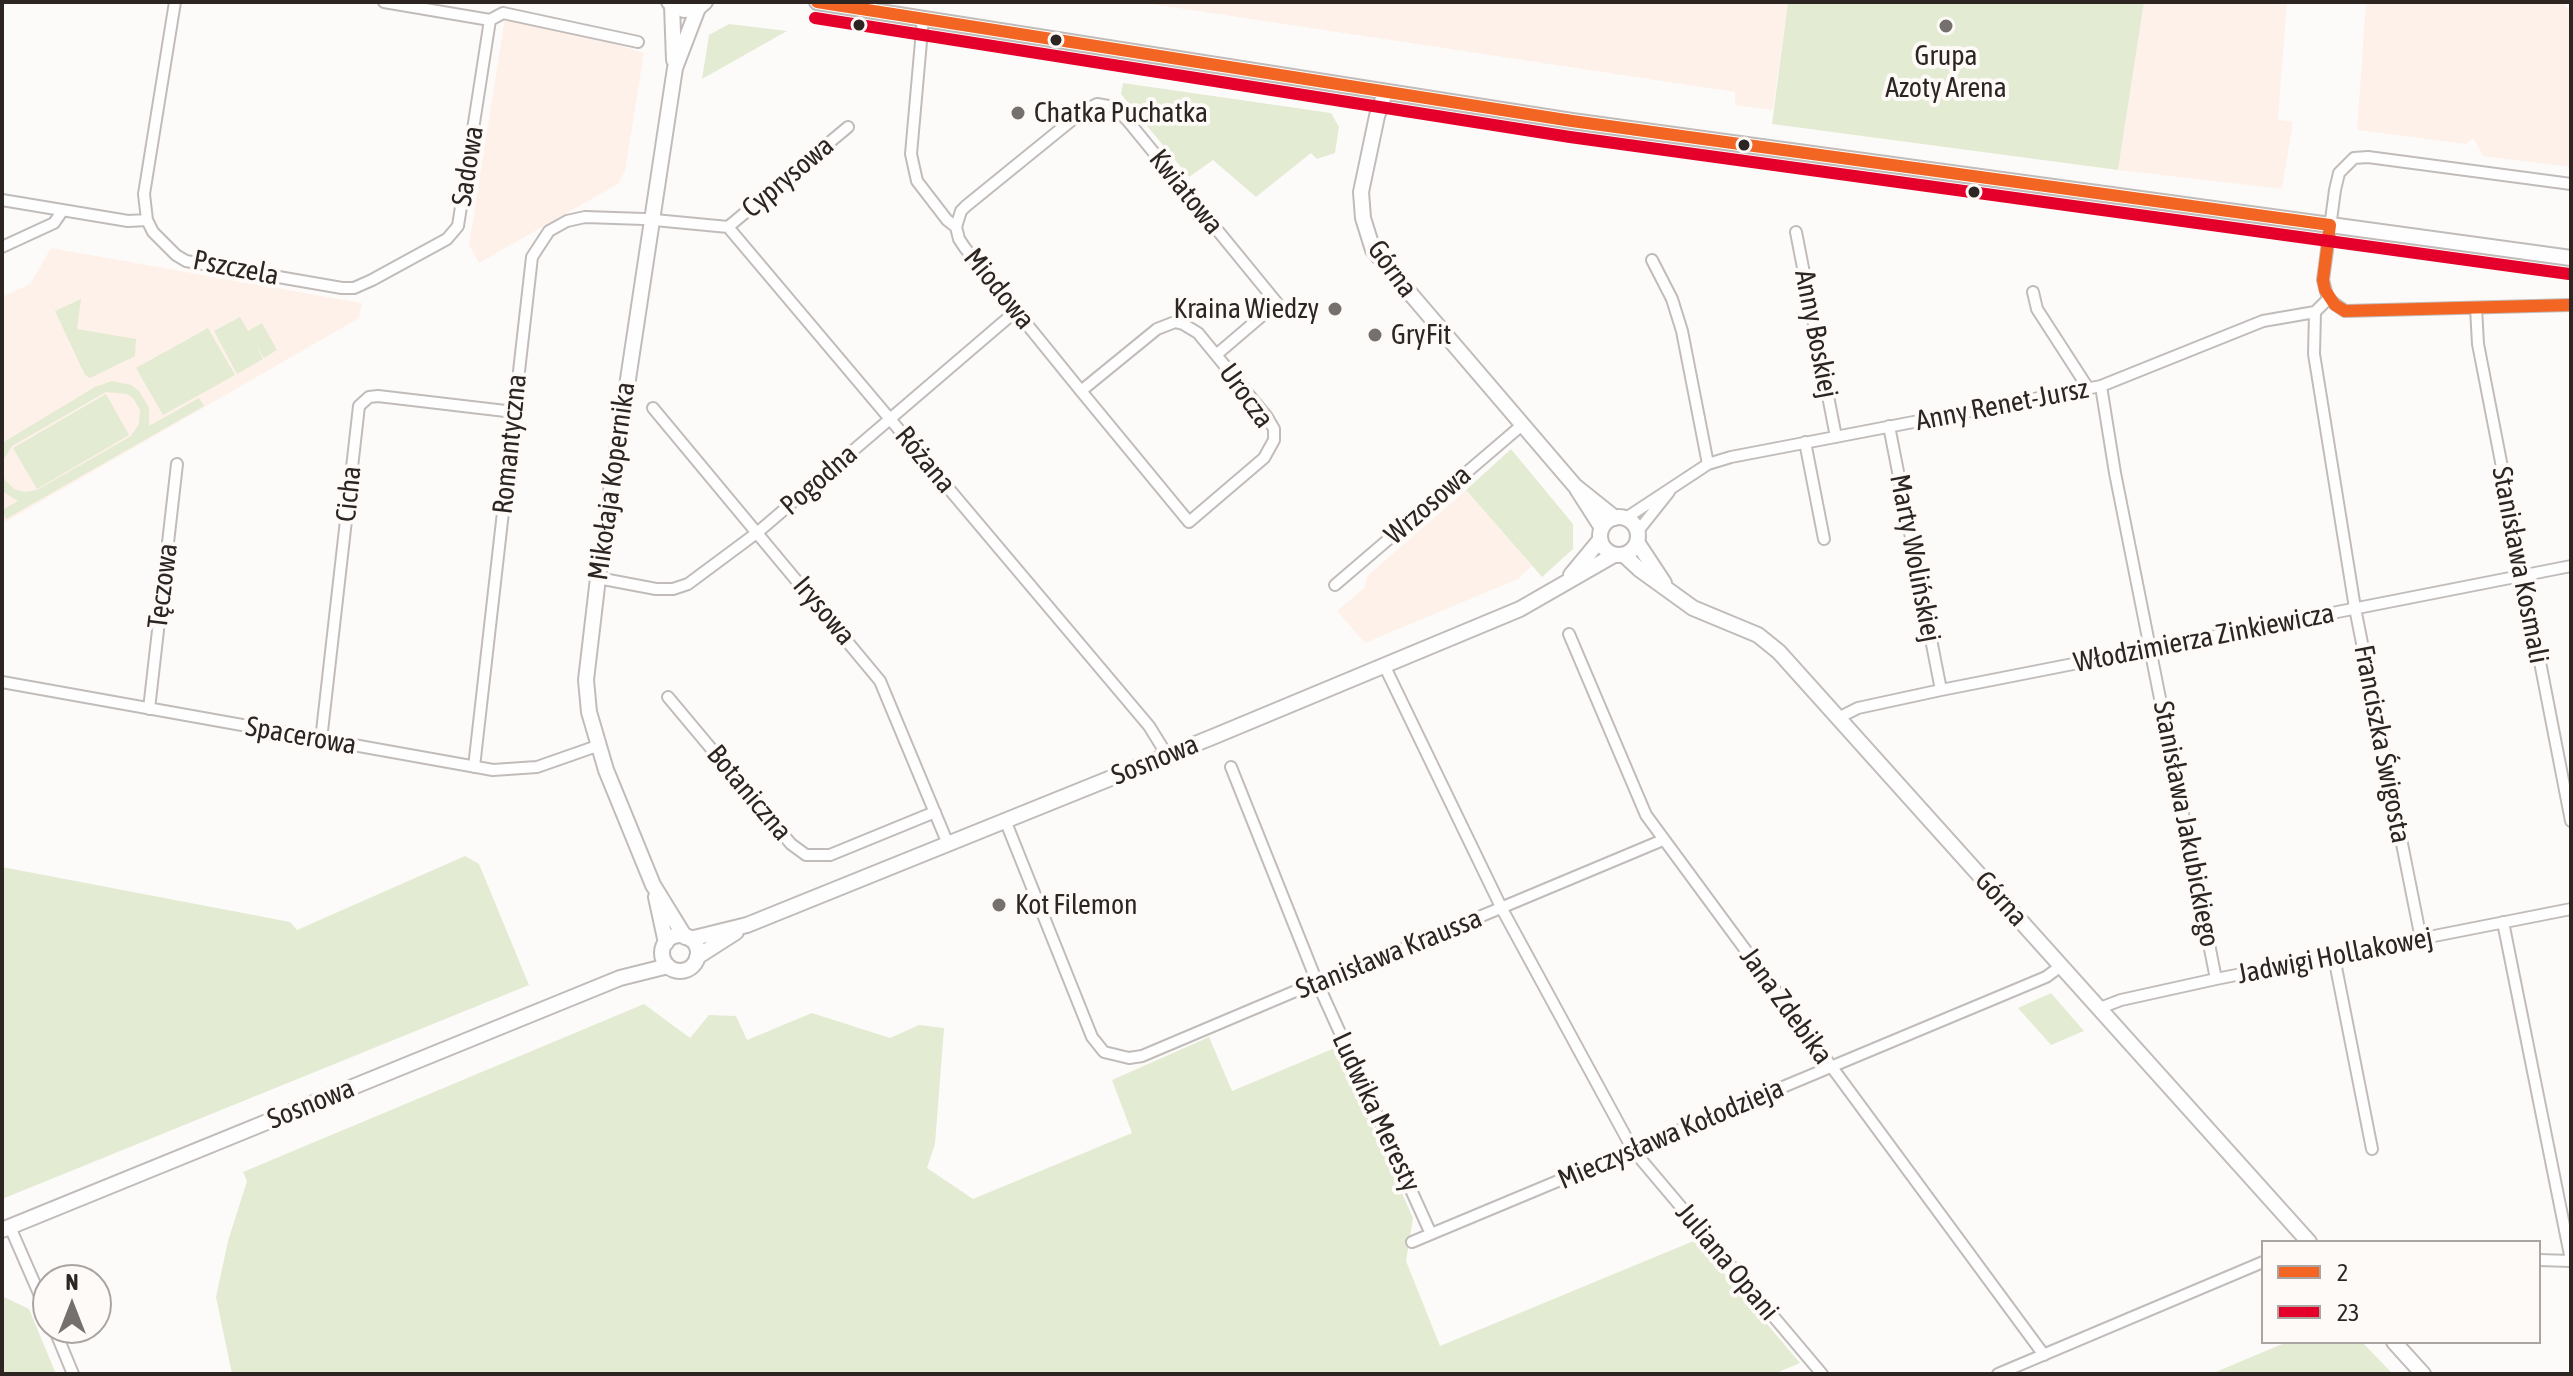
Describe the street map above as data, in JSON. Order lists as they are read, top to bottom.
{
  "streets": {
    "street": [
      "Sadowa",
      "Cyprysowa",
      "Kwiatowa",
      "Pszczela",
      "Górna",
      "Miodowa",
      "Anny Boskiej",
      "Urocza",
      "Anny Renet-Jursz",
      "Romantyczna",
      "Różana",
      "Pogodna",
      "Mikołaja Kopernika",
      "Cicha",
      "Wrzosowa",
      "Marty Wolińskiej",
      "Stanisława Kosmali",
      "Tęczowa",
      "Irysowa",
      "Włodzimierza Zinkiewicza",
      "Spacerowa",
      "Franciszka Świgosta",
      "Sosnowa",
      "Botaniczna",
      "Stanisława Jakubickiego",
      "Stanisława Kraussa",
      "Jadwigi Hollakowej",
      "Jana Zdebika",
      "Ludwika Meresty",
      "Mieczysława Kołodzieja",
      "Juliana Opani"
    ]
  },
  "crossings": [
    ["Sadowa", "Pszczela"],
    ["Cyprysowa", "Różana"],
    ["Kwiatowa", "Miodowa"],
    ["Kwiatowa", "Urocza"],
    ["Górna", "Anny Renet-Jursz"],
    ["Górna", "Wrzosowa"],
    ["Górna", "Włodzimierza Zinkiewicza"],
    ["Górna", "Sosnowa"],
    ["Górna", "Jadwigi Hollakowej"],
    ["Górna", "Mieczysława Kołodzieja"],
    ["Miodowa", "Urocza"],
    ["Miodowa", "Pogodna"],
    ["Anny Boskiej", "Anny Renet-Jursz"],
    ["Anny Renet-Jursz", "Marty Wolińskiej"],
    ["Anny Renet-Jursz", "Franciszka Świgosta"],
    ["Anny Renet-Jursz", "Sosnowa"],
    ["Anny Renet-Jursz", "Stanisława Jakubickiego"],
    ["Romantyczna", "Mikołaja Kopernika"],
    ["Romantyczna", "Cicha"],
    ["Romantyczna", "Spacerowa"],
    ["Różana", "Pogodna"],
    ["Różana", "Sosnowa"],
    ["Pogodna", "Mikołaja Kopernika"],
    ["Pogodna", "Irysowa"],
    ["Mikołaja Kopernika", "Spacerowa"],
    ["Mikołaja Kopernika", "Sosnowa"],
    ["Cicha", "Spacerowa"],
    ["Marty Wolińskiej", "Włodzimierza Zinkiewicza"],
    ["Stanisława Kosmali", "Włodzimierza Zinkiewicza"],
    ["Tęczowa", "Spacerowa"],
    ["Irysowa", "Sosnowa"],
    ["Irysowa", "Botaniczna"],
    ["Włodzimierza Zinkiewicza", "Franciszka Świgosta"],
    ["Włodzimierza Zinkiewicza", "Stanisława Jakubickiego"],
    ["Franciszka Świgosta", "Jadwigi Hollakowej"],
    ["Sosnowa", "Stanisława Kraussa"],
    ["Sosnowa", "Juliana Opani"],
    ["Stanisława Jakubickiego", "Jadwigi Hollakowej"],
    ["Stanisława Kraussa", "Jana Zdebika"],
    ["Stanisława Kraussa", "Ludwika Meresty"],
    ["Stanisława Kraussa", "Juliana Opani"],
    ["Jana Zdebika", "Mieczysława Kołodzieja"],
    ["Ludwika Meresty", "Mieczysława Kołodzieja"],
    ["Mieczysława Kołodzieja", "Juliana Opani"]
  ],
  "places": [
    "Grupa Azoty Arena",
    "Chatka Puchatka",
    "Kraina Wiedzy",
    "GryFit",
    "Kot Filemon"
  ],
  "lines": ["transit line 2", "transit line 23"],
  "legend": ["2", "23"],
  "north": "top"
}
